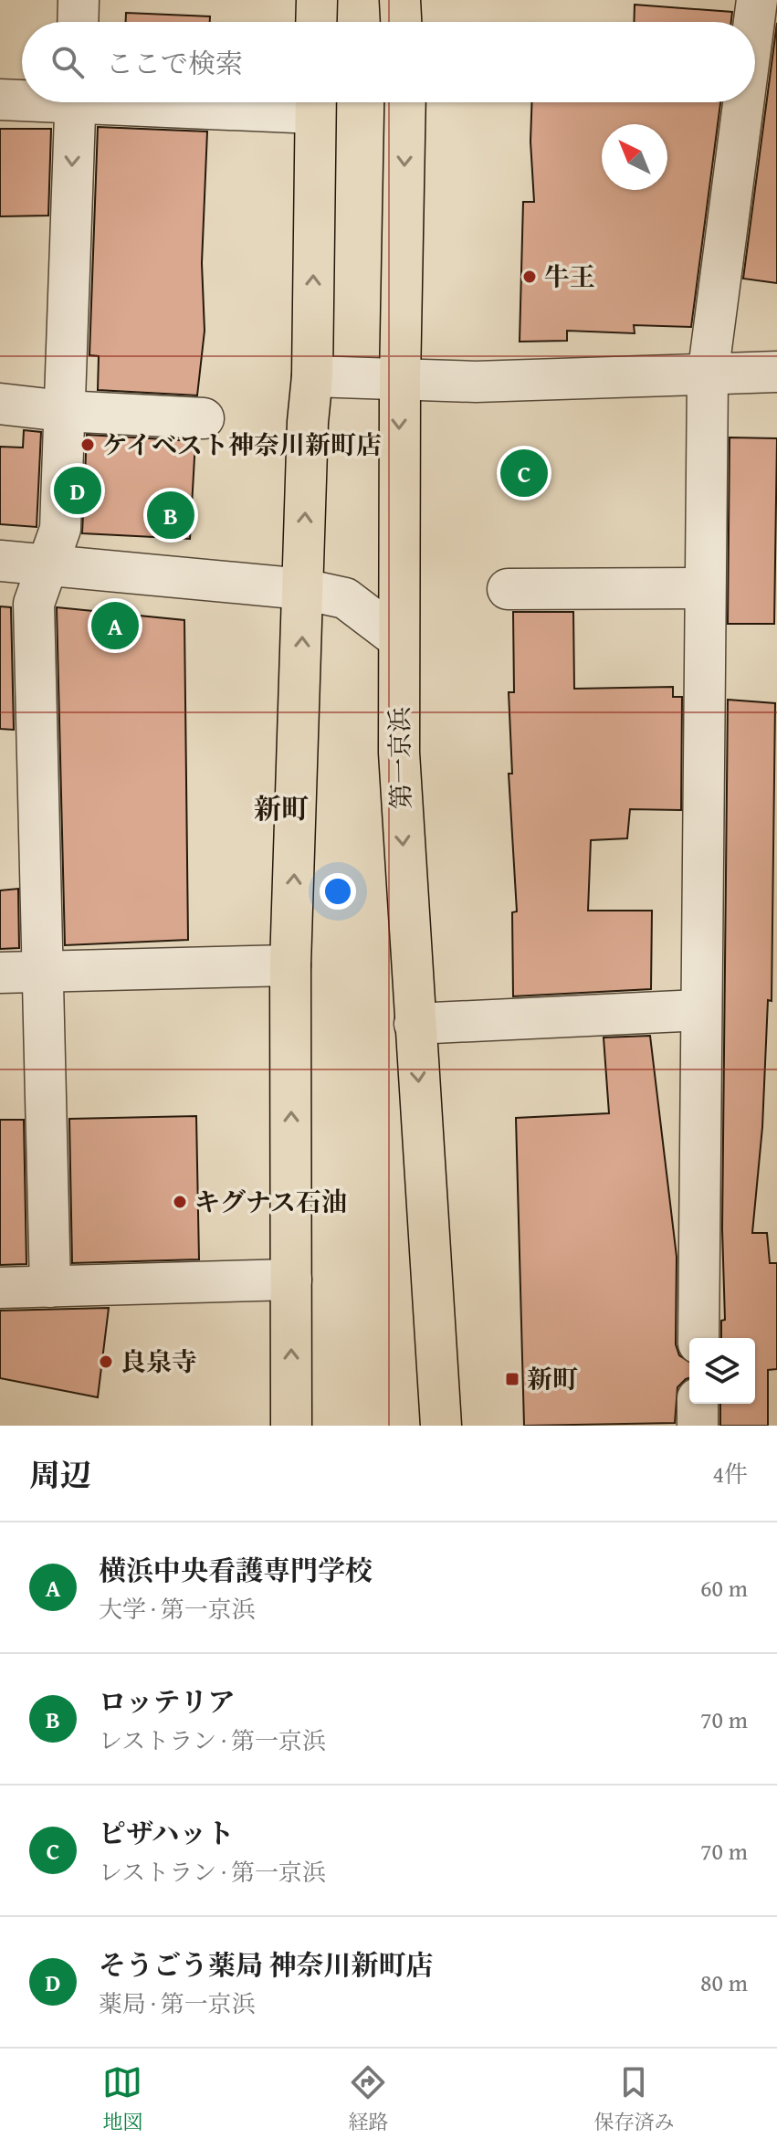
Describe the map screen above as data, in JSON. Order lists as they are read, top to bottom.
{
  "streets": {
    "highway": ["第一京浜"]
  },
  "districts": ["新町"],
  "places": {
    "other": [
      "牛王",
      "ケイベスト神奈川新町店",
      "キグナス石油",
      "良泉寺"
    ],
    "transit": ["新町"]
  },
  "north": "top left",
  "page": {
    "search": "ここで検索",
    "pins": [
      "C",
      "D",
      "B",
      "A"
    ],
    "heading": ["周辺", "4件"],
    "list": [
      {
        "mark": "A",
        "name": "横浜中央看護専門学校",
        "note": "大学 · 第一京浜",
        "value": "60 m"
      },
      {
        "mark": "B",
        "name": "ロッテリア",
        "note": "レストラン · 第一京浜",
        "value": "70 m"
      },
      {
        "mark": "C",
        "name": "ピザハット",
        "note": "レストラン · 第一京浜",
        "value": "70 m"
      },
      {
        "mark": "D",
        "name": "そうごう薬局 神奈川新町店",
        "note": "薬局 · 第一京浜",
        "value": "80 m"
      }
    ],
    "nav": ["地図", "経路", "保存済み"]
  }
}
